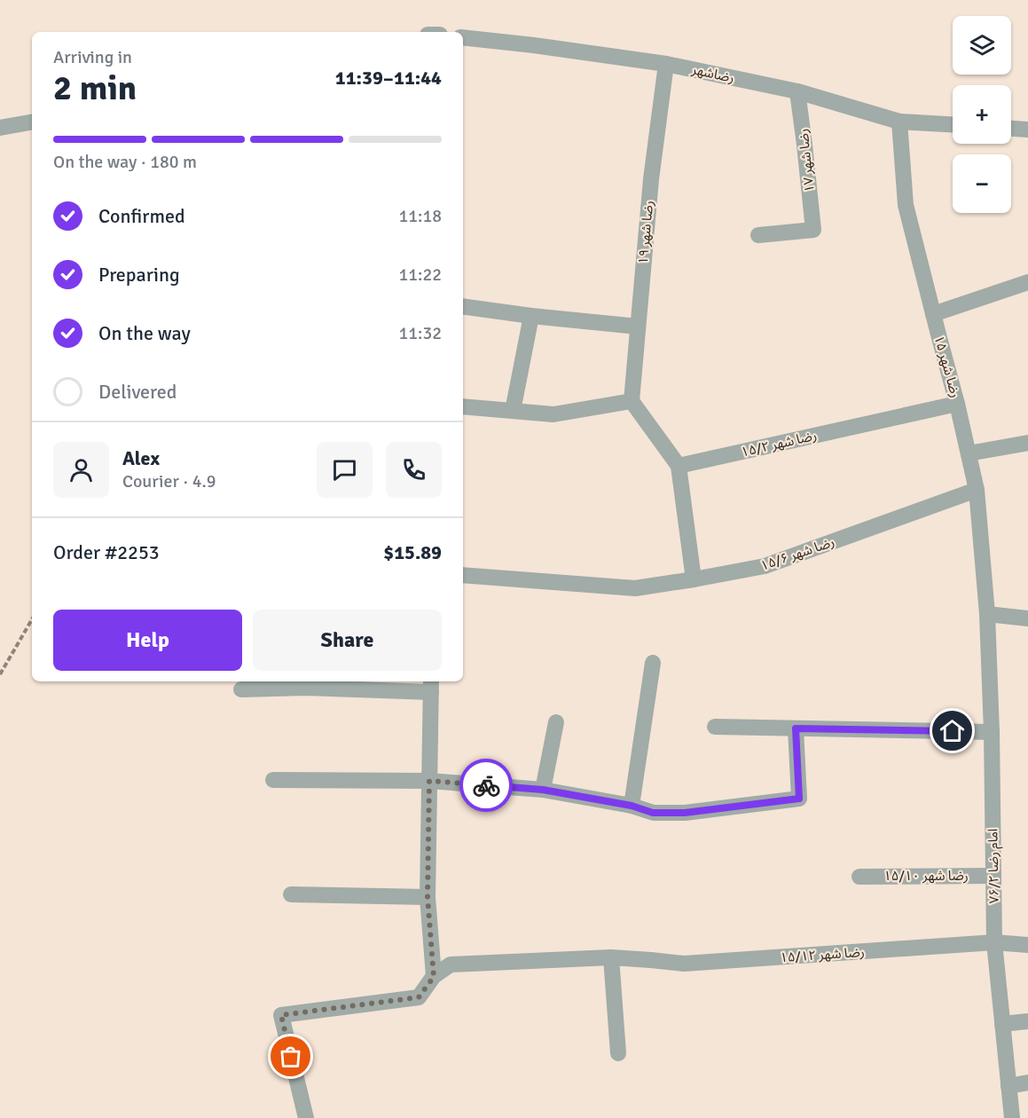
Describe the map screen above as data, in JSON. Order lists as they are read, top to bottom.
{
  "streets": {
    "street": [
      "رضاشهر",
      "رضا شهر ۱۷",
      "رضا شهر ۱۹",
      "رضا شهر ۱۵",
      "رضا شهر ۱۵/۲",
      "رضا شهر ۱۵/۶",
      "امام رضا ۷۶/۲",
      "رضا شهر ۱۵/۱۰",
      "رضا شهر ۱۵/۱۲"
    ]
  },
  "crossings": [
    ["رضاشهر", "رضا شهر ۱۷"],
    ["رضاشهر", "رضا شهر ۱۹"],
    ["رضاشهر", "رضا شهر ۱۵"],
    ["رضا شهر ۱۵", "رضا شهر ۱۵/۲"],
    ["رضا شهر ۱۵", "رضا شهر ۱۵/۶"],
    ["رضا شهر ۱۵", "امام رضا ۷۶/۲"],
    ["امام رضا ۷۶/۲", "رضا شهر ۱۵/۱۰"],
    ["امام رضا ۷۶/۲", "رضا شهر ۱۵/۱۲"]
  ],
  "page": {
    "map_buttons": ["+", "−"],
    "heading": ["2 min", "Arriving in", "11:39–11:44"],
    "panel": [
      "Alex",
      "Courier · 4.9",
      "Order #2253",
      "$15.89"
    ],
    "bar": "On the way · 180 m",
    "list": [
      ["Confirmed", "11:18"],
      ["Preparing", "11:22"],
      ["On the way", "11:32"],
      "Delivered"
    ],
    "buttons": ["Help", "Share"]
  }
}
